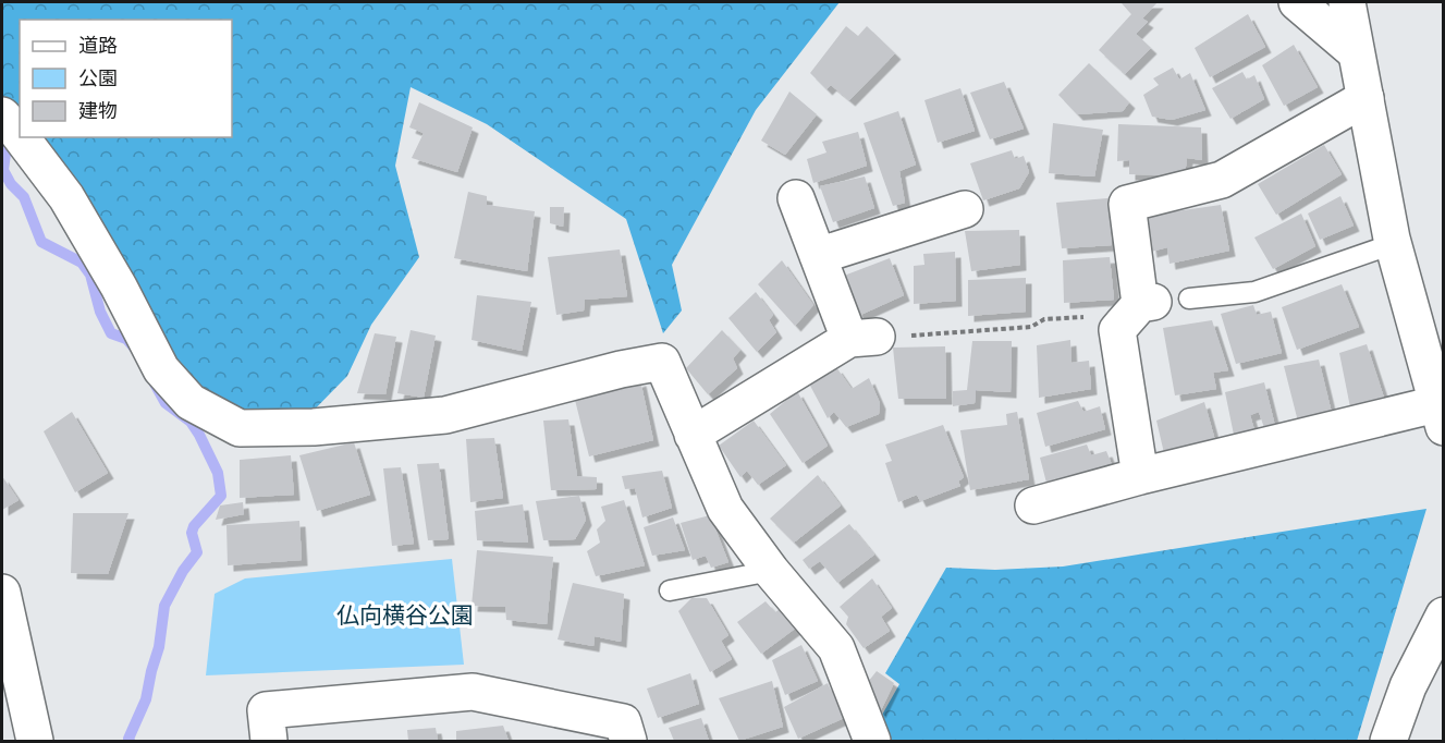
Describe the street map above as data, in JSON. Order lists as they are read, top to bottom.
{
  "parks": ["仏向横谷公園"],
  "legend": ["道路", "公園", "建物"]
}
